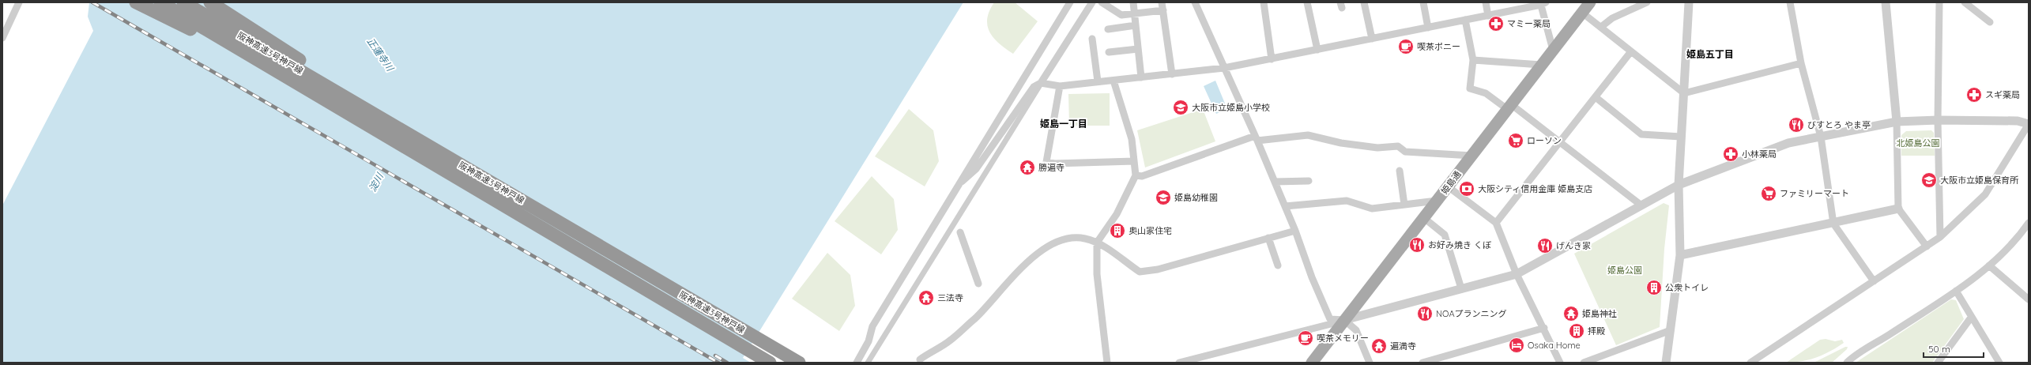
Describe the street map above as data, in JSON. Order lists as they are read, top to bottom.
{
  "streets": {
    "highway": ["阪神高速3号神戸線"],
    "main road": ["姫島通"]
  },
  "districts": ["姫島五丁目", "姫島一丁目"],
  "water": ["正蓮寺川", "淀川"],
  "parks": ["北姫島公園", "姫島公園"],
  "places": {
    "pharmacy": ["マミー薬局", "スギ薬局", "小林薬局"],
    "cafe": ["喫茶ポニー", "喫茶メモリー"],
    "school or university": ["大阪市立姫島小学校", "大阪市立姫島保育所", "姫島幼稚園"],
    "restaurant": [
      "びすとろ やま亭",
      "お好み焼き くぼ",
      "げんき家",
      "NOAプランニング"
    ],
    "supermarket": ["ローソン", "ファミリーマート"],
    "temple": [
      "勝遍寺",
      "三法寺",
      "姫島神社",
      "遍満寺"
    ],
    "bank": ["大阪シティ信用金庫 姫島支店"],
    "building": ["奥山家住宅", "公衆トイレ", "拝殿"],
    "hotel": ["Osaka Home"]
  },
  "scale_bar": "50 m"
}
